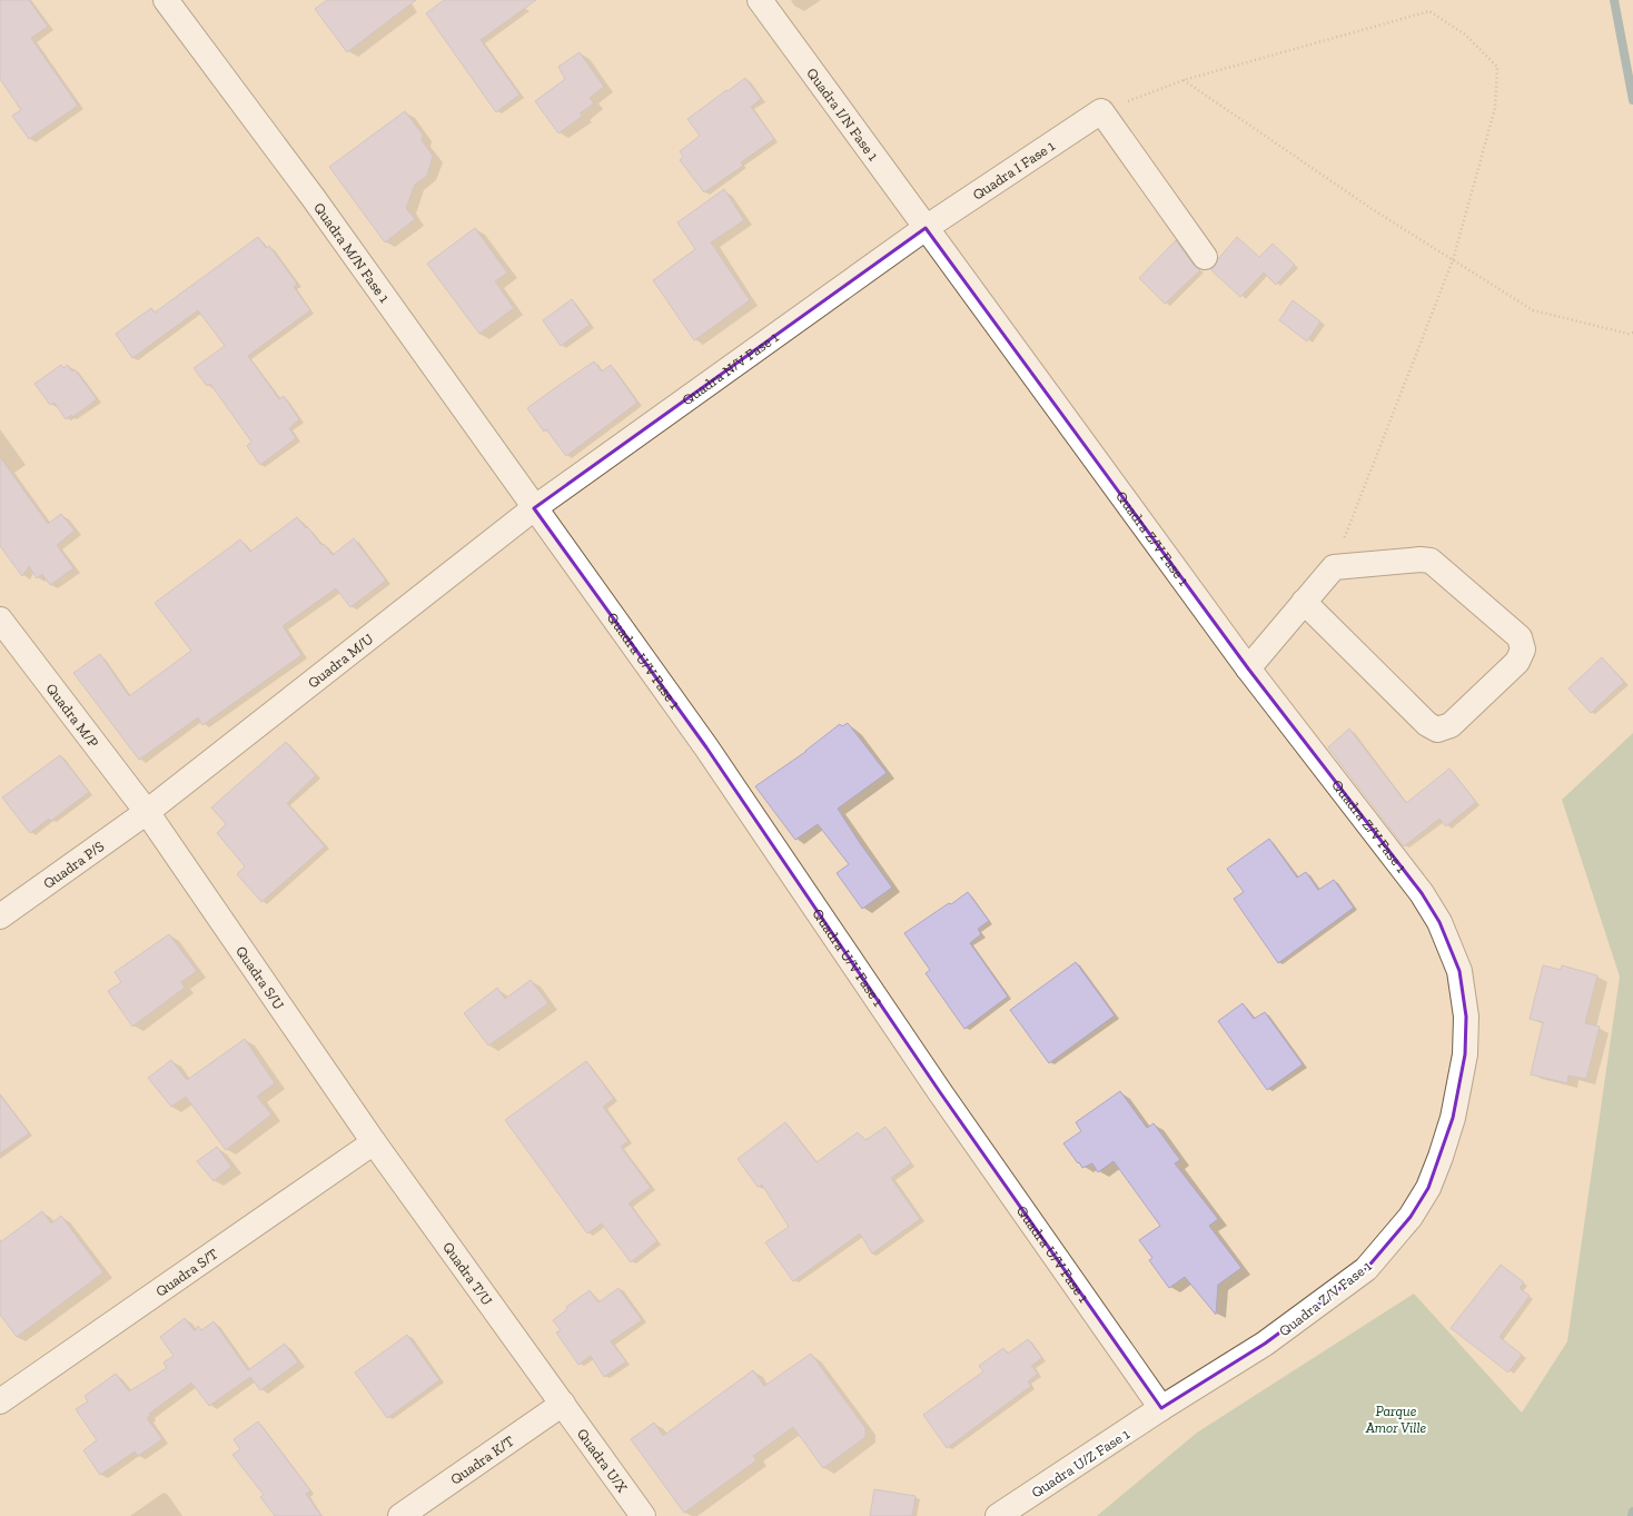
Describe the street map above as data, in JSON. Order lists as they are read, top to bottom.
{
  "streets": {
    "street": [
      "Quadra I/N Fase 1",
      "Quadra I Fase 1",
      "Quadra M/N Fase 1",
      "Quadra N/V Fase 1",
      "Quadra Z/V Fase 1",
      "Quadra M/U",
      "Quadra U/V Fase 1",
      "Quadra M/P",
      "Quadra P/S",
      "Quadra S/U",
      "Quadra S/T",
      "Quadra T/U",
      "Quadra K/T",
      "Quadra U/X",
      "Quadra U/Z Fase 1"
    ]
  },
  "crossings": [
    ["Quadra I/N Fase 1", "Quadra I Fase 1"],
    ["Quadra I/N Fase 1", "Quadra N/V Fase 1"],
    ["Quadra I/N Fase 1", "Quadra Z/V Fase 1"],
    ["Quadra I Fase 1", "Quadra N/V Fase 1"],
    ["Quadra I Fase 1", "Quadra Z/V Fase 1"],
    ["Quadra M/N Fase 1", "Quadra N/V Fase 1"],
    ["Quadra M/N Fase 1", "Quadra M/U"],
    ["Quadra M/N Fase 1", "Quadra U/V Fase 1"],
    ["Quadra N/V Fase 1", "Quadra Z/V Fase 1"],
    ["Quadra N/V Fase 1", "Quadra M/U"],
    ["Quadra N/V Fase 1", "Quadra U/V Fase 1"],
    ["Quadra Z/V Fase 1", "Quadra U/V Fase 1"],
    ["Quadra Z/V Fase 1", "Quadra U/Z Fase 1"],
    ["Quadra M/U", "Quadra U/V Fase 1"],
    ["Quadra M/U", "Quadra M/P"],
    ["Quadra M/U", "Quadra P/S"],
    ["Quadra M/U", "Quadra S/U"],
    ["Quadra U/V Fase 1", "Quadra U/Z Fase 1"],
    ["Quadra M/P", "Quadra P/S"],
    ["Quadra M/P", "Quadra S/U"],
    ["Quadra P/S", "Quadra S/U"],
    ["Quadra S/U", "Quadra S/T"],
    ["Quadra S/U", "Quadra T/U"],
    ["Quadra S/T", "Quadra T/U"],
    ["Quadra T/U", "Quadra K/T"],
    ["Quadra T/U", "Quadra U/X"],
    ["Quadra K/T", "Quadra U/X"]
  ],
  "parks": ["Parque Amor Ville"]
}
